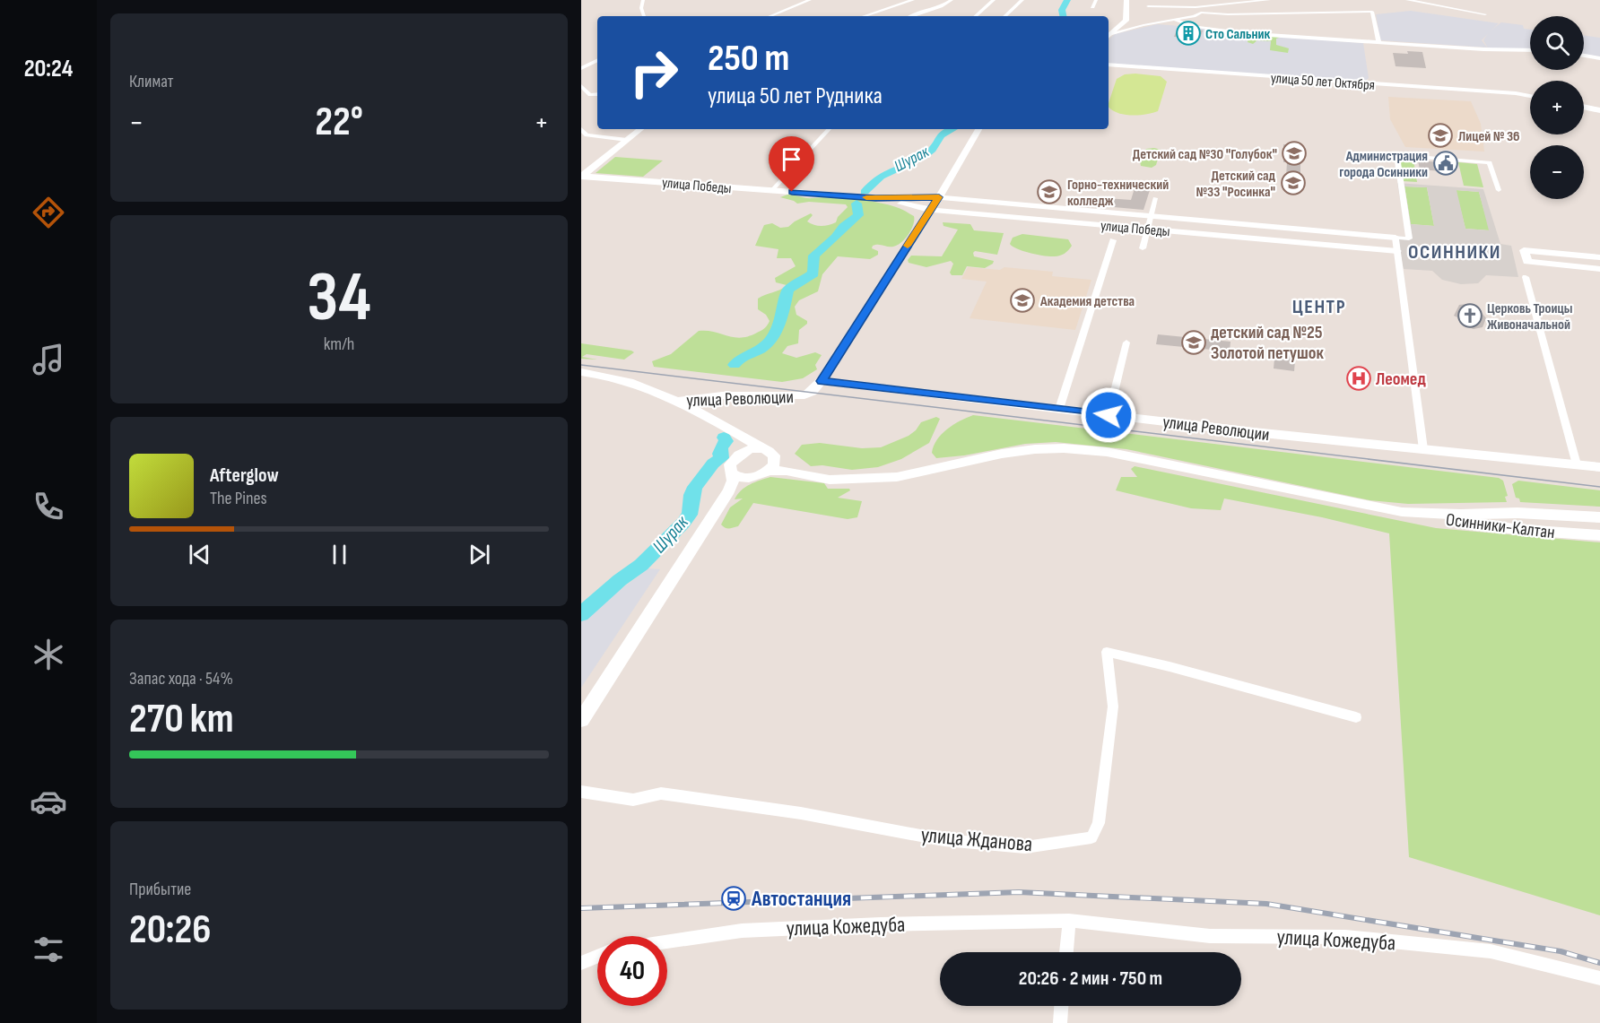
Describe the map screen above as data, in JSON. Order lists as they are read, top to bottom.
{
  "streets": {
    "street": [
      "улица 50 лет Октября",
      "улица Победы",
      "улица Революции",
      "Осинники-Калтан",
      "улица Жданова",
      "улица Кожедуба"
    ]
  },
  "districts": ["ОСИННИКИ", "ЦЕНТР"],
  "water": ["Шурак"],
  "places": {
    "building": ["Сто Сальник"],
    "school or university": [
      "Лицей № 36",
      "Детский сад №30 \"Голубок\"",
      "Детский сад №33 \"Росинка\"",
      "Горно-технический колледж",
      "Академия детства",
      "детский сад №25 Золотой петушок"
    ],
    "public building": ["Администрация города Осинники"],
    "church": ["Церковь Троицы Живоначальной"],
    "hospital": ["Леомед"],
    "station": ["Автостанция"]
  },
  "page": {
    "tabs": "20:24",
    "tile": [
      "Климат",
      ["34", "km/h"],
      ["Запас хода · 54%", "270 km"],
      ["Прибытие", "20:26"]
    ],
    "map_buttons": ["+", "−"],
    "turn": ["250 m", "улица 50 лет Рудника"],
    "heat": ["−", "22°", "+"],
    "song": ["Afterglow", "The Pines"],
    "limit": "40",
    "trip": "20:26 · 2 мин · 750 m"
  }
}
